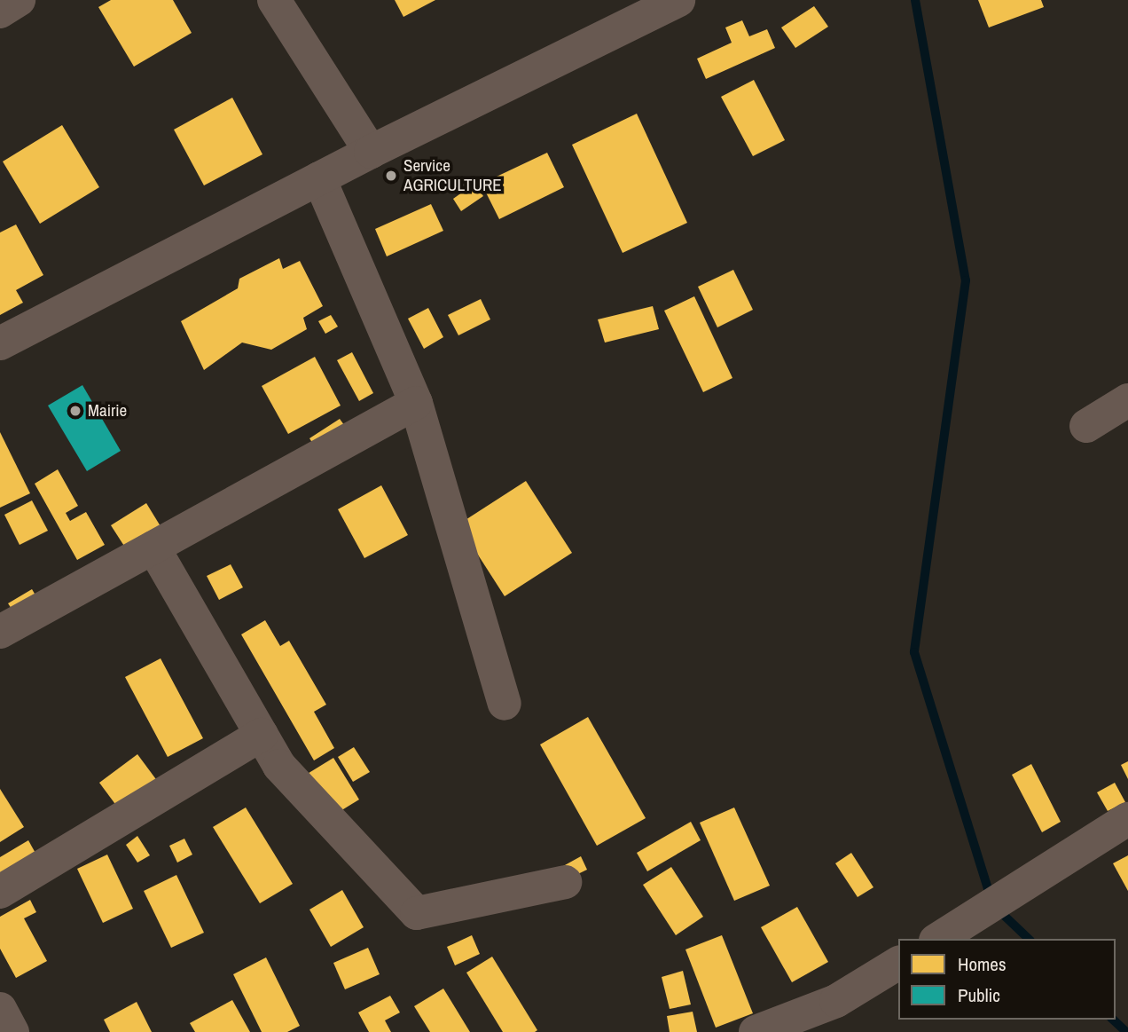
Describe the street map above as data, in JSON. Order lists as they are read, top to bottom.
{
  "places": ["Service AGRICULTURE", "Mairie"],
  "legend": ["Homes", "Public"]
}
